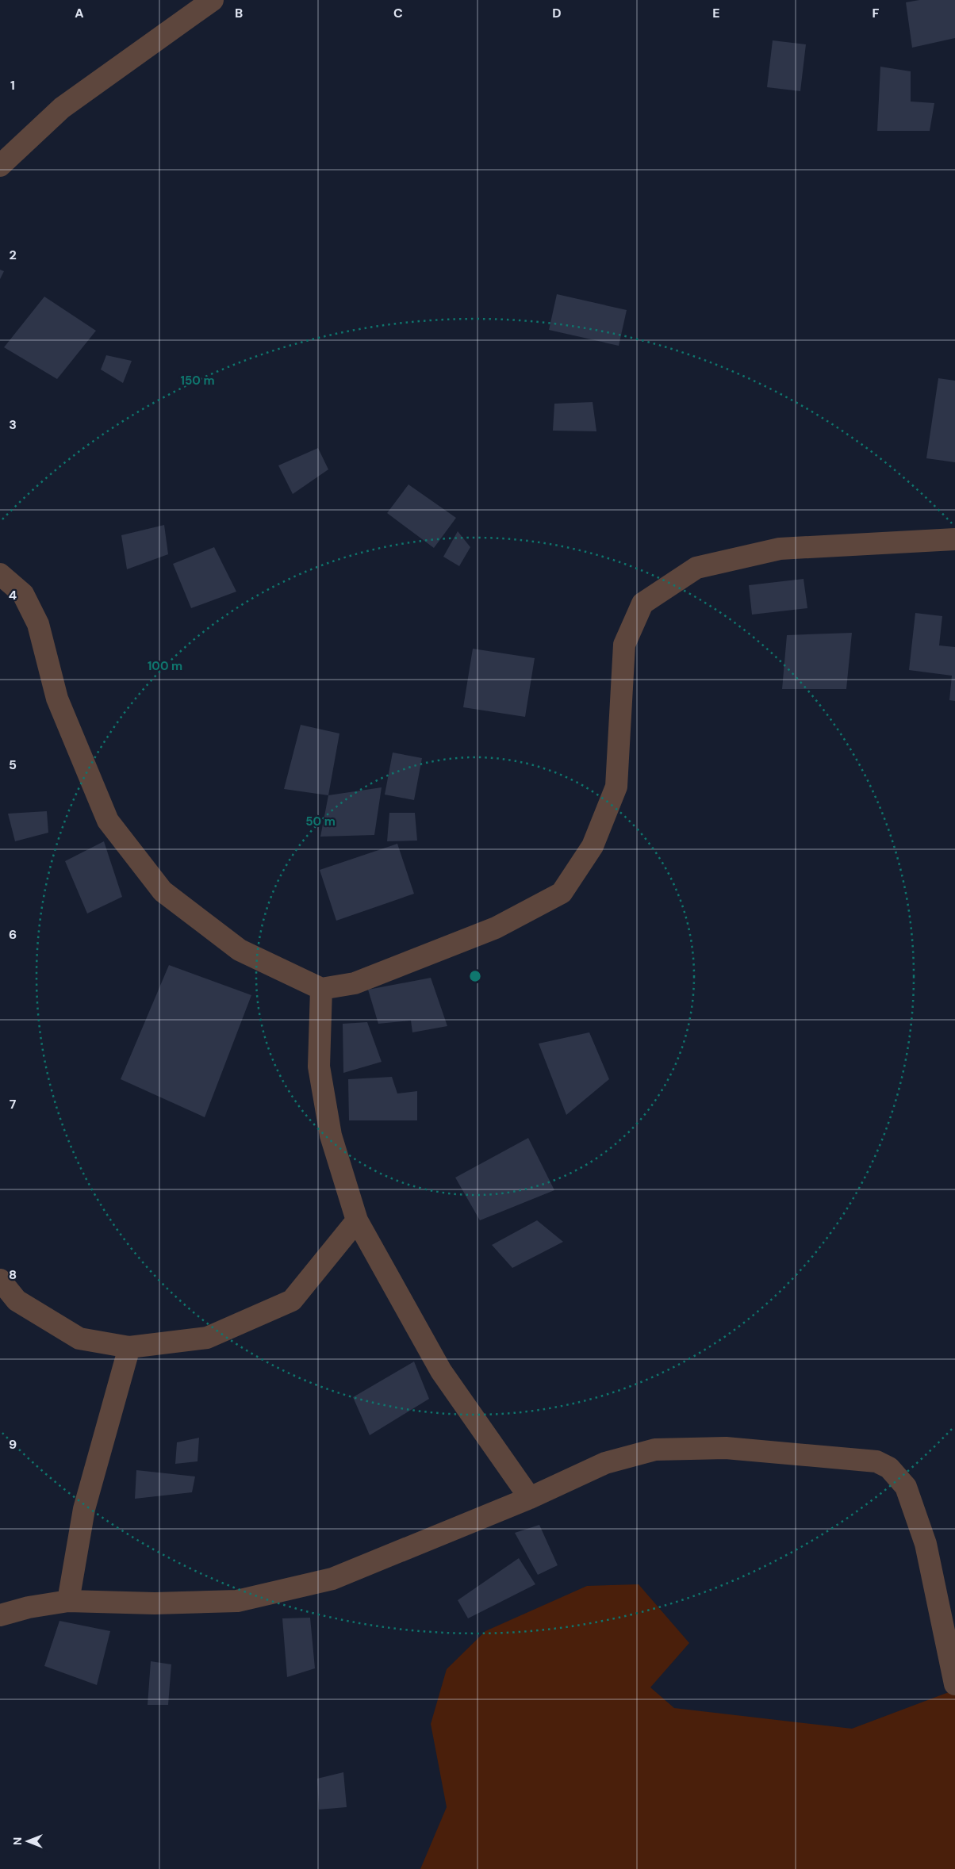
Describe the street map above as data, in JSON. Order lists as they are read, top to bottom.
{
  "north": "left",
  "grid": {
    "columns": [
      "A",
      "B",
      "C",
      "D",
      "E",
      "F"
    ],
    "rows": [
      "1",
      "2",
      "3",
      "4",
      "5",
      "6",
      "7",
      "8",
      "9"
    ]
  },
  "rings": ["150 m", "100 m", "50 m"]
}
